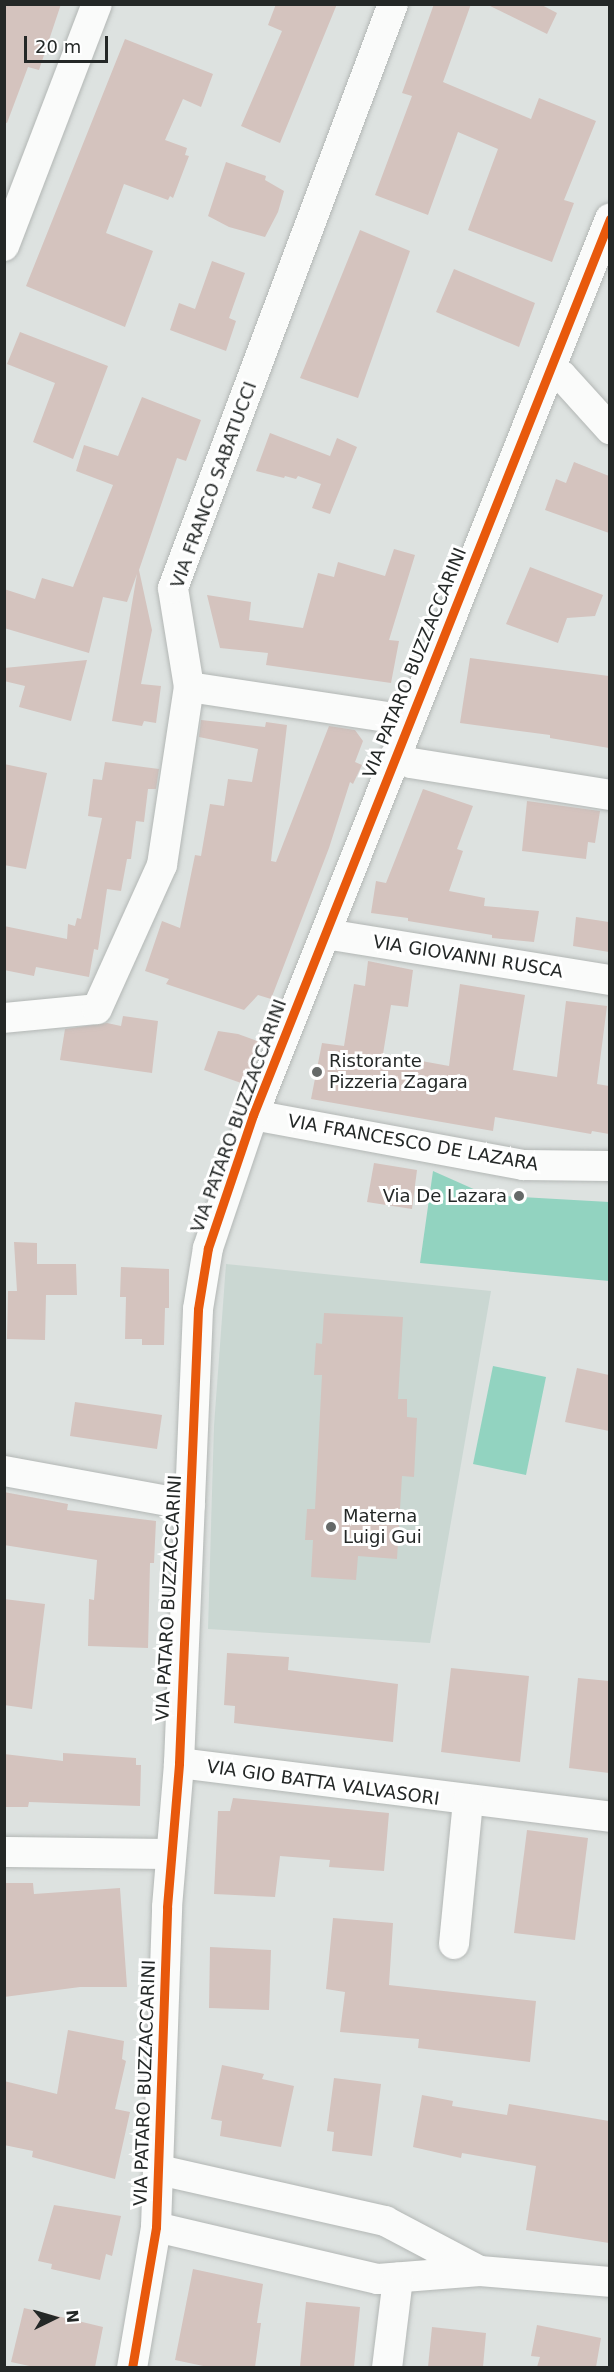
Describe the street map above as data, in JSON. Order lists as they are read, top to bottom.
{
  "streets": {
    "street": [
      "VIA FRANCO SABATUCCI",
      "VIA PATARO BUZZACCARINI",
      "VIA GIOVANNI RUSCA",
      "VIA FRANCESCO DE LAZARA",
      "VIA GIO BATTA VALVASORI"
    ]
  },
  "crossings": [
    ["VIA PATARO BUZZACCARINI", "VIA GIOVANNI RUSCA"],
    ["VIA PATARO BUZZACCARINI", "VIA FRANCESCO DE LAZARA"],
    ["VIA PATARO BUZZACCARINI", "VIA GIO BATTA VALVASORI"]
  ],
  "places": ["Ristorante Pizzeria Zagara", "Via De Lazara", "Materna Luigi Gui"],
  "scale_bar": "20 m",
  "north": "right"
}
